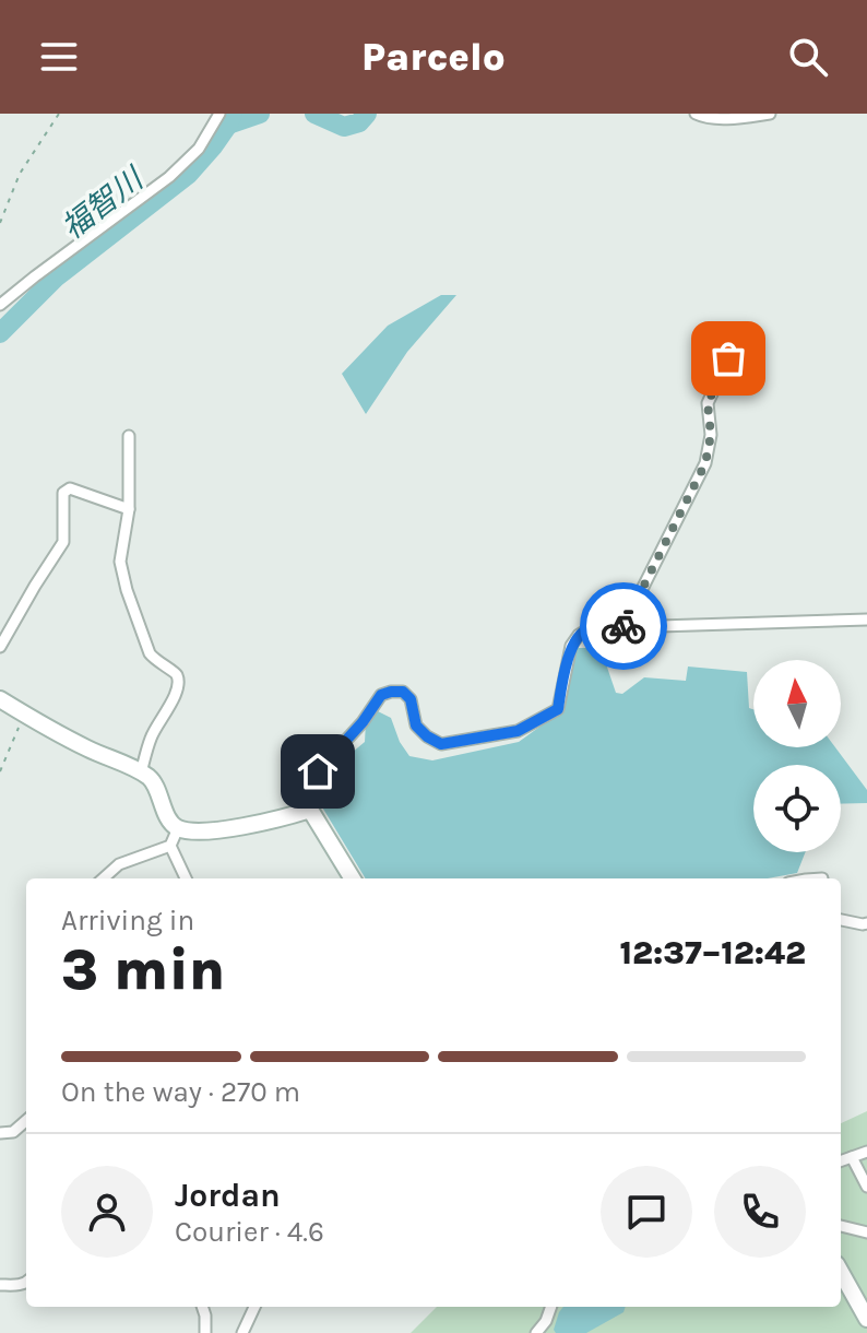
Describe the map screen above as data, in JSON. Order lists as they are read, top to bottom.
{
  "water": ["福智川"],
  "north": "top",
  "page": {
    "header": "Parcelo",
    "heading": ["3 min", "Arriving in", "12:37–12:42"],
    "panel": ["Jordan", "Courier · 4.6"],
    "bar": "On the way · 270 m"
  }
}
